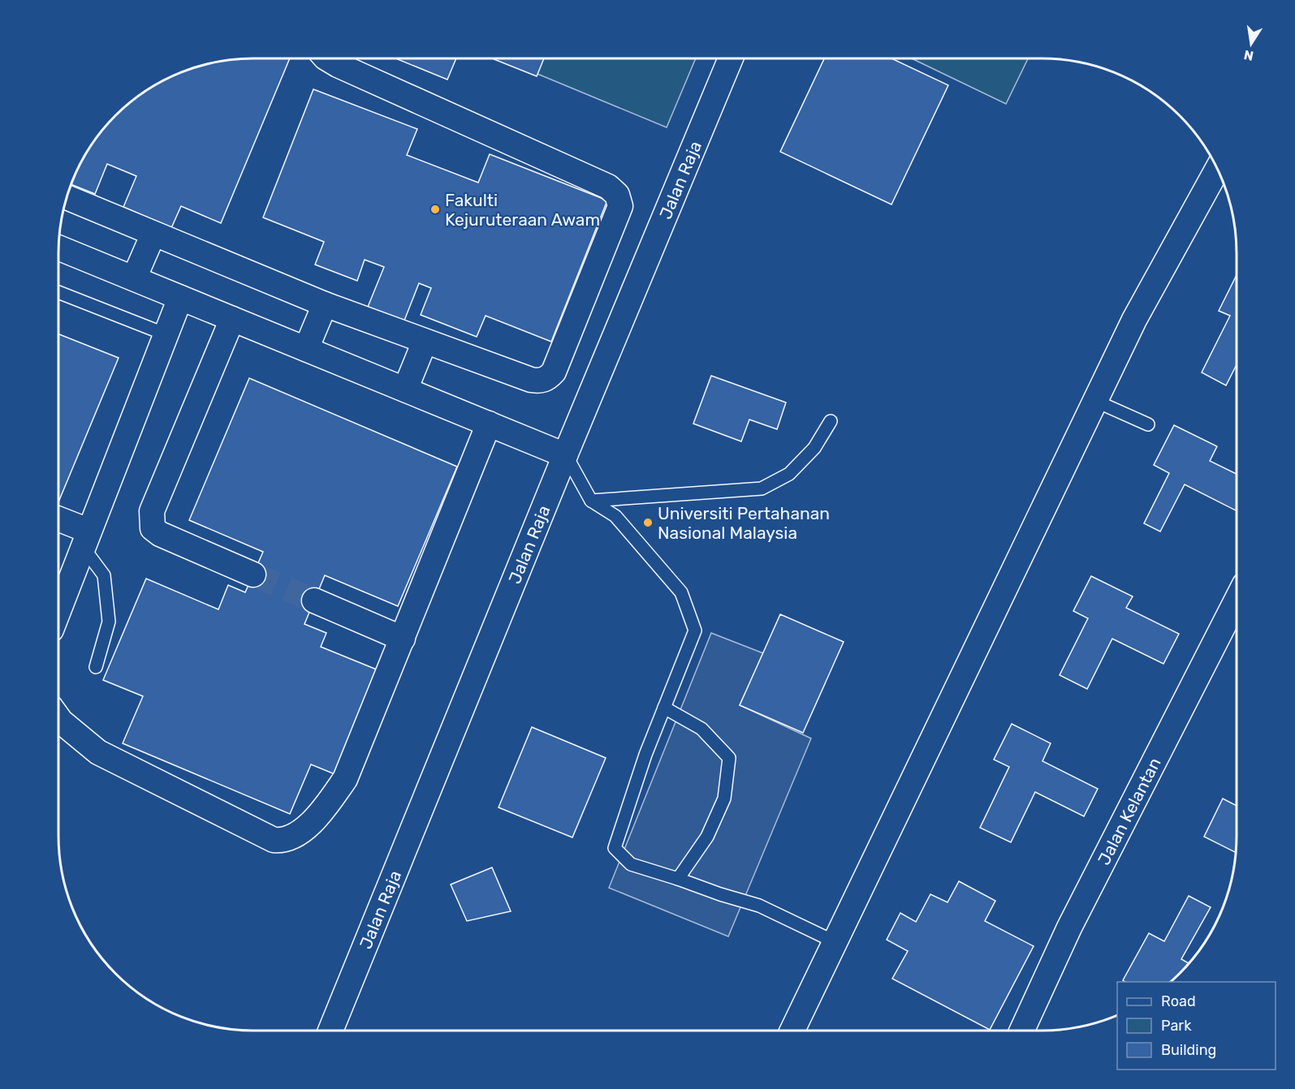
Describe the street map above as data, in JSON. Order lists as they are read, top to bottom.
{
  "streets": {
    "street": ["Jalan Raja", "Jalan Kelantan"]
  },
  "places": ["Fakulti Kejuruteraan Awam", "Universiti Pertahanan Nasional Malaysia"],
  "legend": ["Road", "Park", "Building"],
  "north": "bottom"
}
